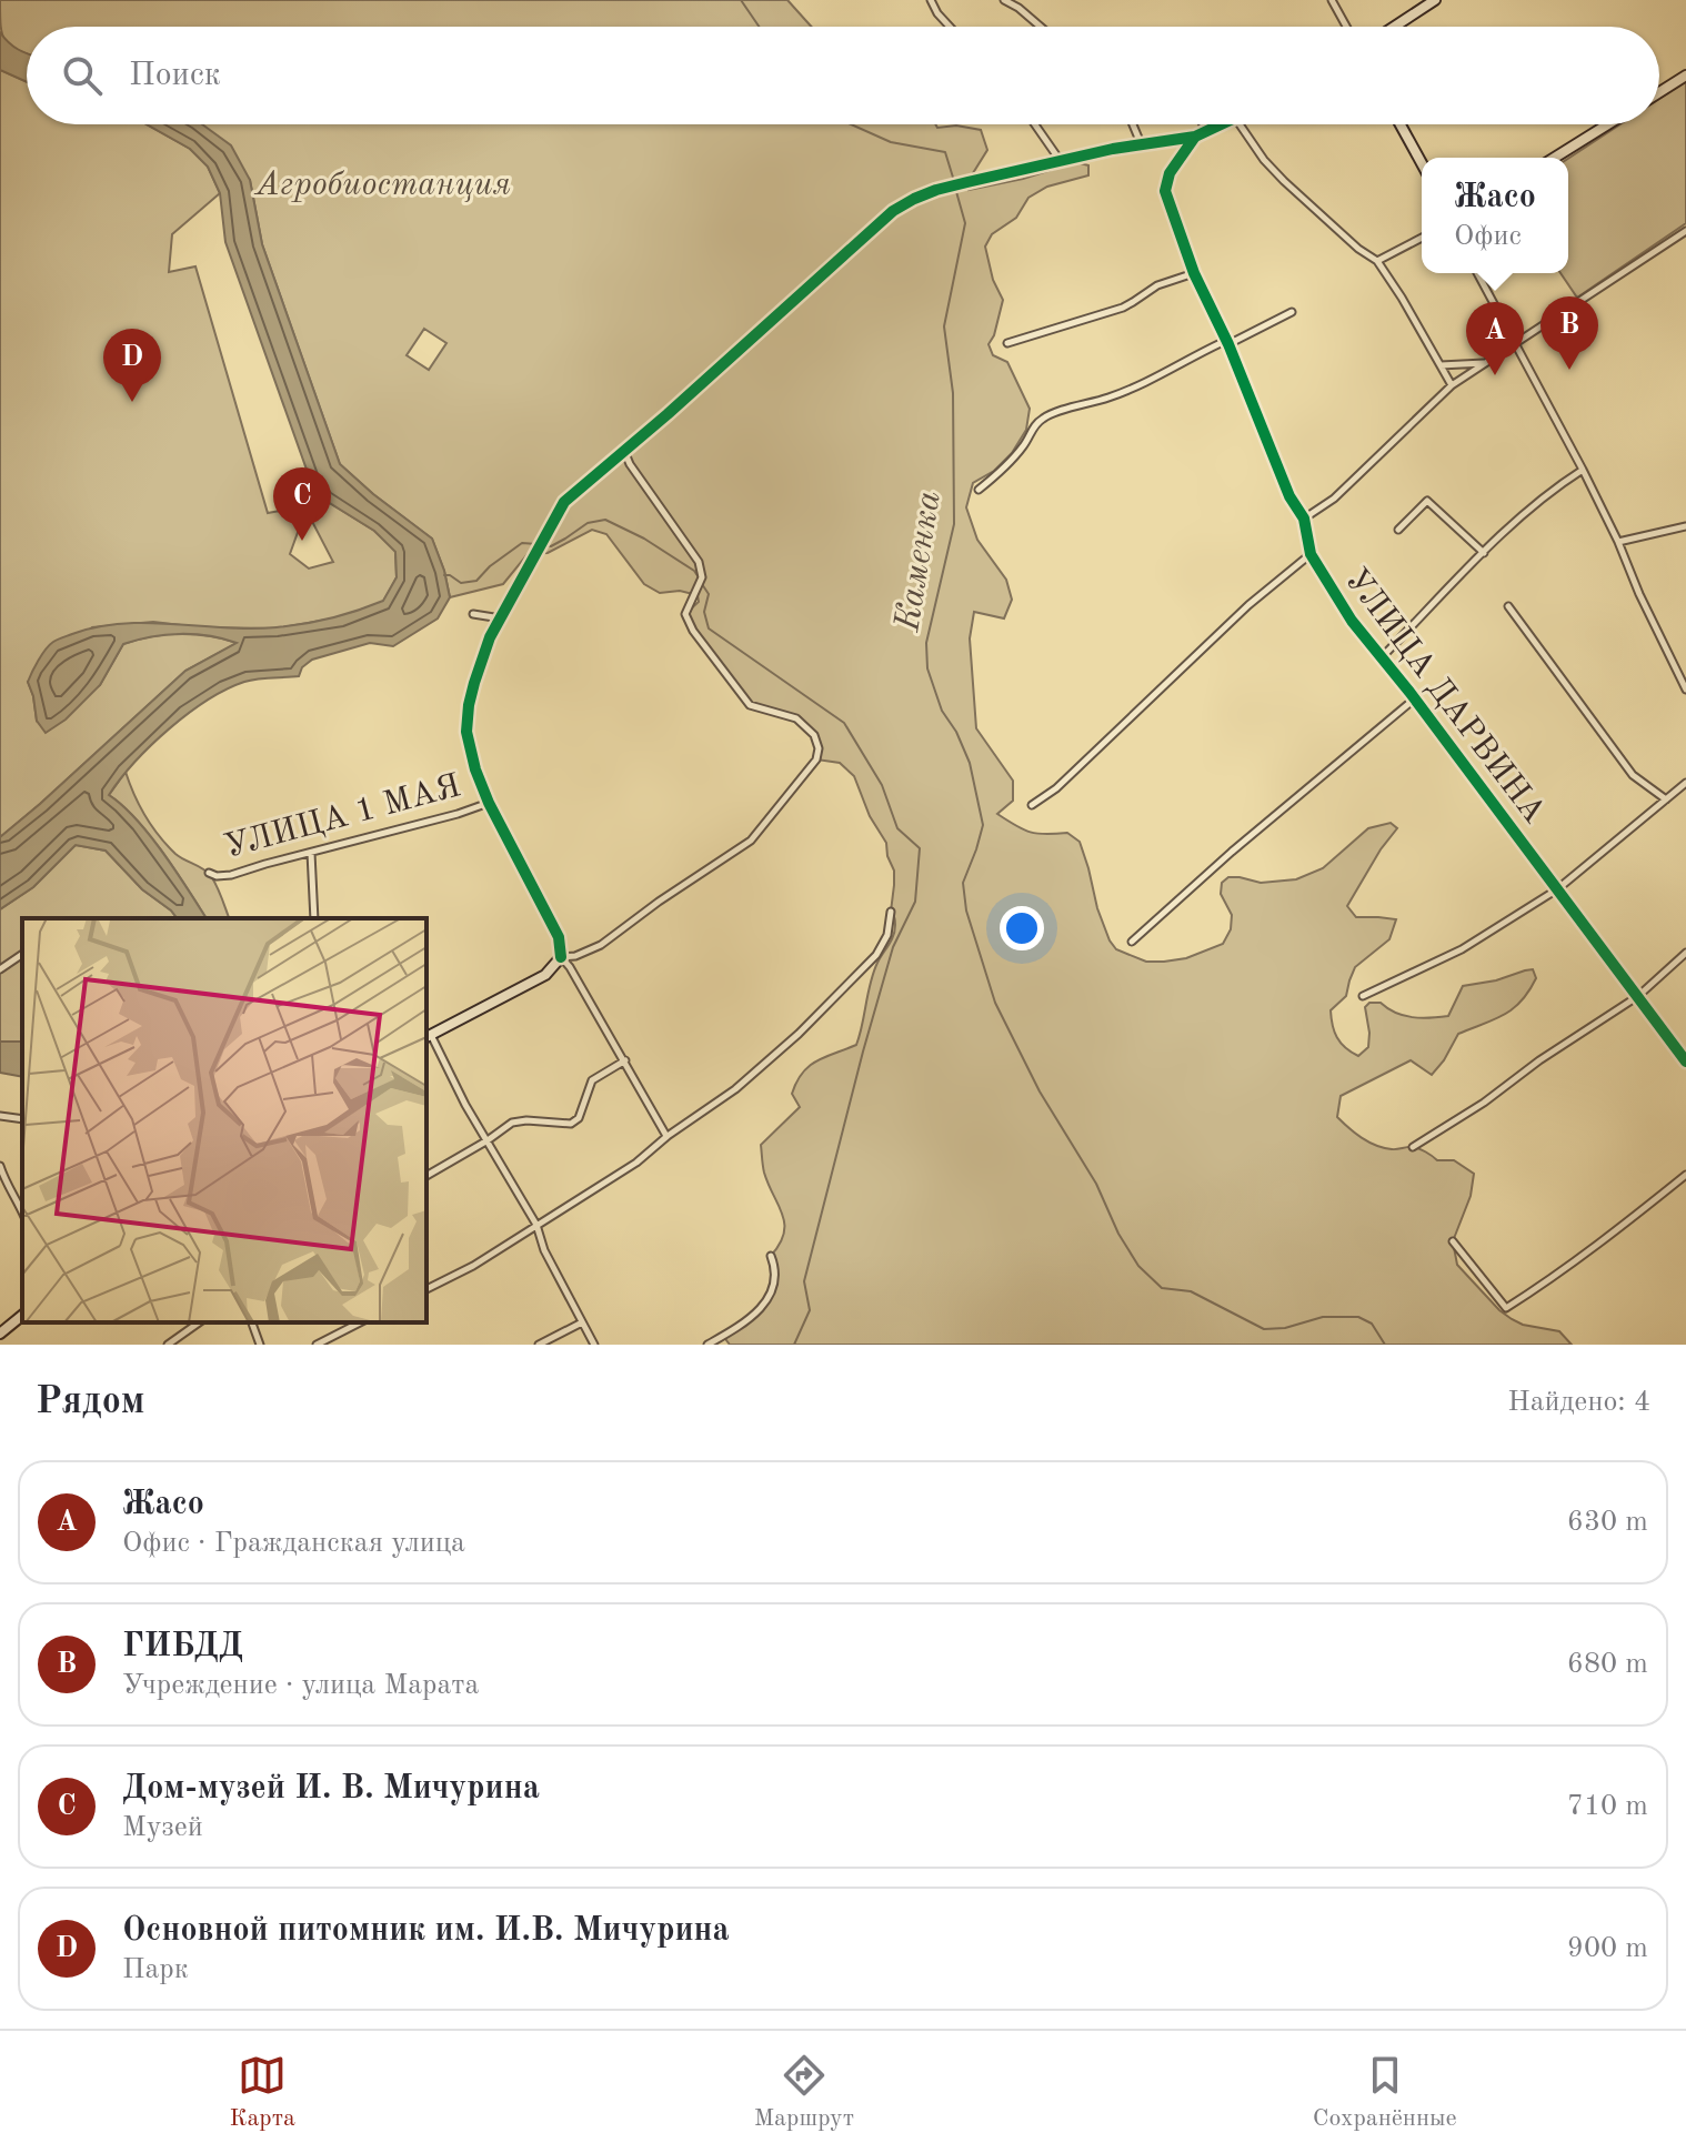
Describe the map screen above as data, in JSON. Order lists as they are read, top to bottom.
{
  "streets": {
    "street": ["УЛИЦА ДАРВИНА", "УЛИЦА 1 МАЯ"]
  },
  "crossings": [
    ["УЛИЦА ДАРВИНА", "УЛИЦА 1 МАЯ"]
  ],
  "water": ["Каменка"],
  "parks": ["Агробиостанция"],
  "page": {
    "search": "Поиск",
    "popup": ["Жасо", "Офис"],
    "pins": [
      "B",
      "A",
      "D",
      "C"
    ],
    "heading": ["Рядом", "Найдено: 4"],
    "list": [
      {
        "mark": "A",
        "name": "Жасо",
        "note": "Офис · Гражданская улица",
        "value": "630 m"
      },
      {
        "mark": "B",
        "name": "ГИБДД",
        "note": "Учреждение · улица Марата",
        "value": "680 m"
      },
      {
        "mark": "C",
        "name": "Дом-музей И. В. Мичурина",
        "note": "Музей",
        "value": "710 m"
      },
      {
        "mark": "D",
        "name": "Основной питомник им. И.В. Мичурина",
        "note": "Парк",
        "value": "900 m"
      }
    ],
    "nav": ["Карта", "Маршрут", "Сохранённые"]
  }
}
